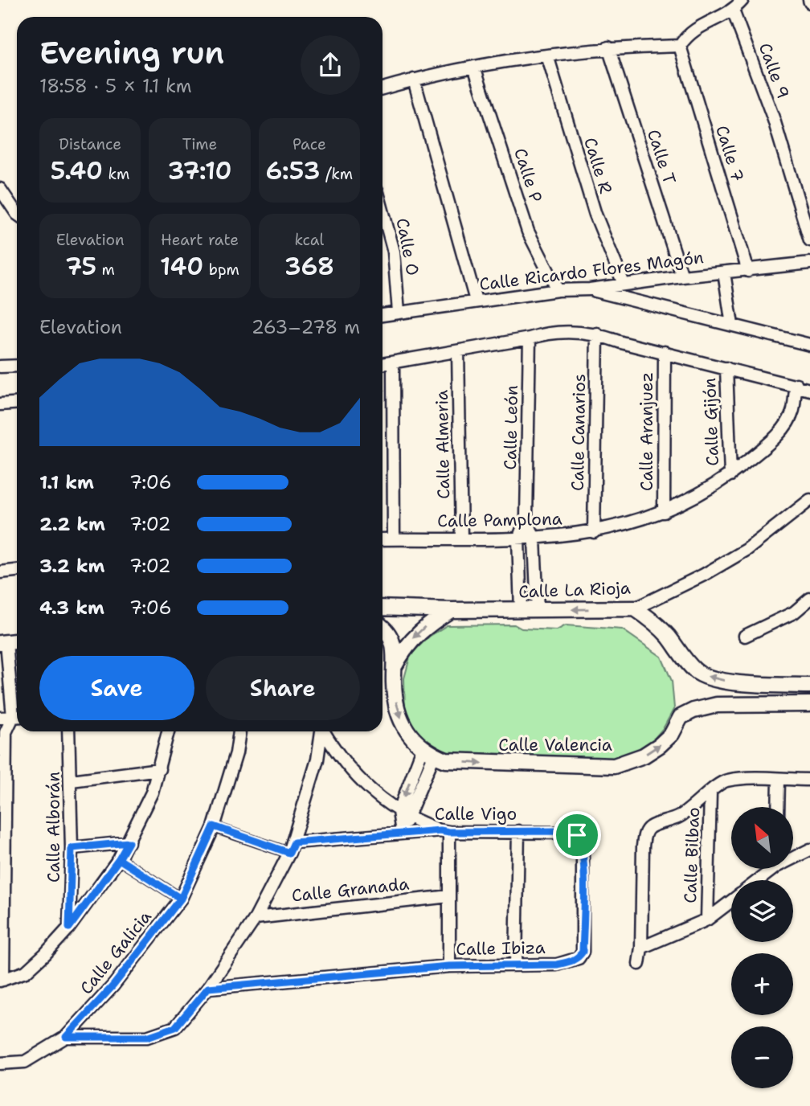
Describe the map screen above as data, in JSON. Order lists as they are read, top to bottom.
{
  "streets": {
    "street": [
      "Calle 9",
      "Calle 7",
      "Calle T",
      "Calle R",
      "Calle P",
      "Calle O",
      "Calle Ricardo Flores Magón",
      "Calle Gijón",
      "Calle León",
      "Calle Aranjuez",
      "Calle Canarios",
      "Calle Almeria",
      "Calle Pamplona",
      "Calle La Rioja",
      "Calle Valencia",
      "Calle Vigo",
      "Calle Alborán",
      "Calle Bilbao",
      "Calle Granada",
      "Calle Ibiza",
      "Calle Galicia"
    ]
  },
  "crossings": [
    ["Calle 7", "Calle Ricardo Flores Magón"],
    ["Calle T", "Calle Ricardo Flores Magón"],
    ["Calle R", "Calle Ricardo Flores Magón"],
    ["Calle P", "Calle Ricardo Flores Magón"],
    ["Calle O", "Calle Ricardo Flores Magón"],
    ["Calle Gijón", "Calle Pamplona"],
    ["Calle León", "Calle Pamplona"],
    ["Calle León", "Calle La Rioja"],
    ["Calle Aranjuez", "Calle Pamplona"],
    ["Calle Canarios", "Calle Pamplona"],
    ["Calle Almeria", "Calle Pamplona"],
    ["Calle Vigo", "Calle Ibiza"],
    ["Calle Vigo", "Calle Galicia"]
  ],
  "one_way": ["Calle Valencia"],
  "north": "top left",
  "page": {
    "heading": ["Evening run", "18:58 · 5 × 1.1 km"],
    "stats": [
      ["Distance", "5.40 km"],
      ["Time", "37:10"],
      ["Pace", "6:53 /km"],
      ["Elevation", "75 m"],
      ["Heart rate", "140 bpm"],
      ["kcal", "368"]
    ],
    "chart": ["Elevation", "263–278 m"],
    "list": [
      {
        "name": "1.1 km",
        "note": "7:06"
      },
      {
        "name": "2.2 km",
        "note": "7:02"
      },
      {
        "name": "3.2 km",
        "note": "7:02"
      },
      {
        "name": "4.3 km",
        "note": "7:06"
      }
    ],
    "buttons": ["Save", "Share"],
    "map_buttons": ["+", "−"]
  }
}
